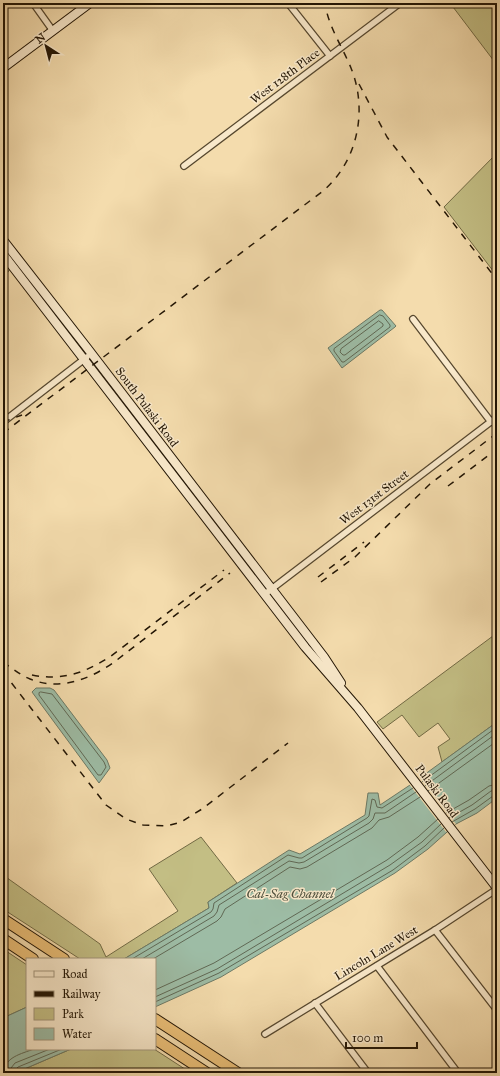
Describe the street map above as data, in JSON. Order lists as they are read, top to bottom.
{
  "streets": {
    "main road": ["South Pulaski Road", "Pulaski Road"],
    "street": ["West 128th Place", "West 131st Street", "Lincoln Lane West"]
  },
  "crossings": [
    ["South Pulaski Road", "West 131st Street"],
    ["South Pulaski Road", "Pulaski Road"],
    ["West 131st Street", "Pulaski Road"],
    ["Pulaski Road", "Lincoln Lane West"]
  ],
  "water": ["Cal-Sag Channel"],
  "legend": [
    "Road",
    "Railway",
    "Park",
    "Water"
  ],
  "scale_bar": "100 m",
  "north": "top left"
}
